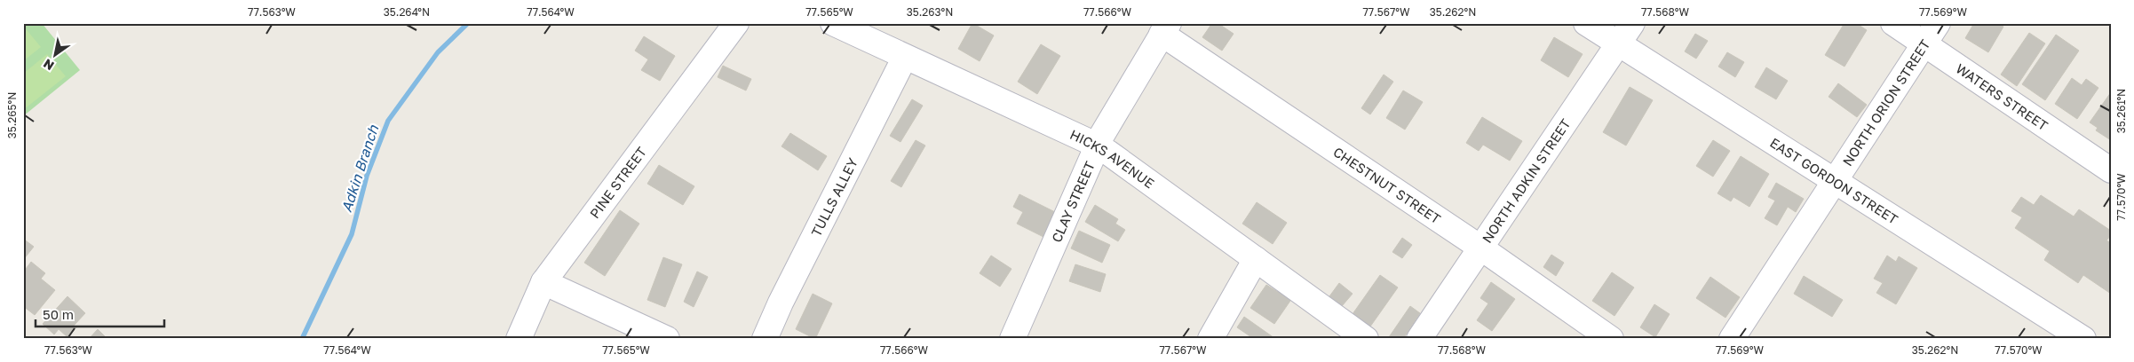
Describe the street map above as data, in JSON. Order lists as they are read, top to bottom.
{
  "streets": {
    "street": [
      "WATERS STREET",
      "NORTH ORION STREET",
      "HICKS AVENUE",
      "EAST GORDON STREET",
      "NORTH ADKIN STREET",
      "PINE STREET",
      "CHESTNUT STREET",
      "TULLS ALLEY",
      "CLAY STREET"
    ]
  },
  "crossings": [
    ["WATERS STREET", "NORTH ORION STREET"],
    ["NORTH ORION STREET", "EAST GORDON STREET"],
    ["HICKS AVENUE", "TULLS ALLEY"],
    ["HICKS AVENUE", "CLAY STREET"],
    ["EAST GORDON STREET", "NORTH ADKIN STREET"],
    ["NORTH ADKIN STREET", "CHESTNUT STREET"],
    ["CHESTNUT STREET", "CLAY STREET"]
  ],
  "water": ["Adkin Branch"],
  "scale_bar": "50 m",
  "north": "bottom left",
  "coordinates": [
    "77.563°W",
    "35.264°N",
    "77.564°W",
    "77.565°W",
    "35.263°N",
    "77.566°W",
    "77.567°W",
    "35.262°N",
    "77.568°W",
    "77.569°W",
    "35.261°N",
    "35.265°N",
    "77.570°W"
  ]
}
